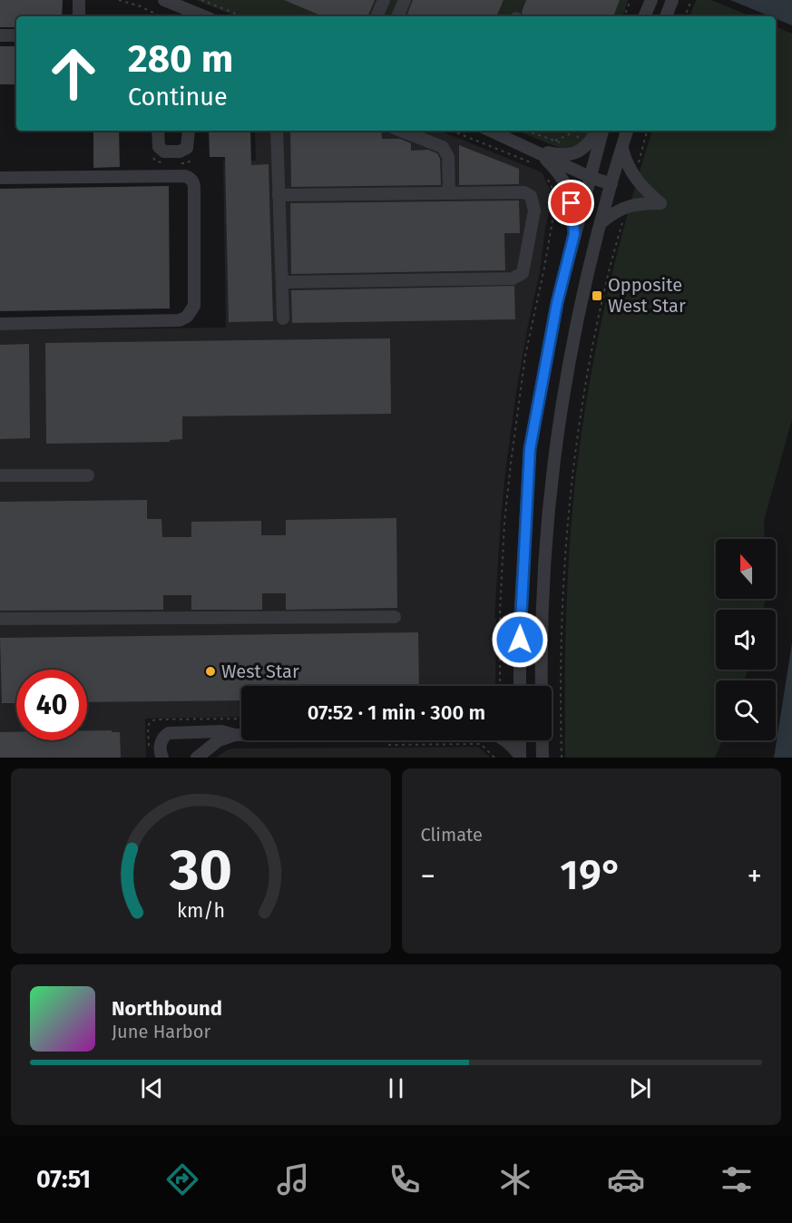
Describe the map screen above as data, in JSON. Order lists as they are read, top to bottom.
{
  "places": {
    "transit": ["Opposite West Star"],
    "other": ["West Star"]
  },
  "north": "top",
  "page": {
    "turn": ["280 m", "Continue"],
    "limit": "40",
    "trip": "07:52 · 1 min · 300 m",
    "tile": "Climate",
    "heat": ["−", "19°", "+"],
    "song": ["Northbound", "June Harbor"],
    "tabs": "07:51",
    "gauge": ["30", "km/h"]
  }
}
